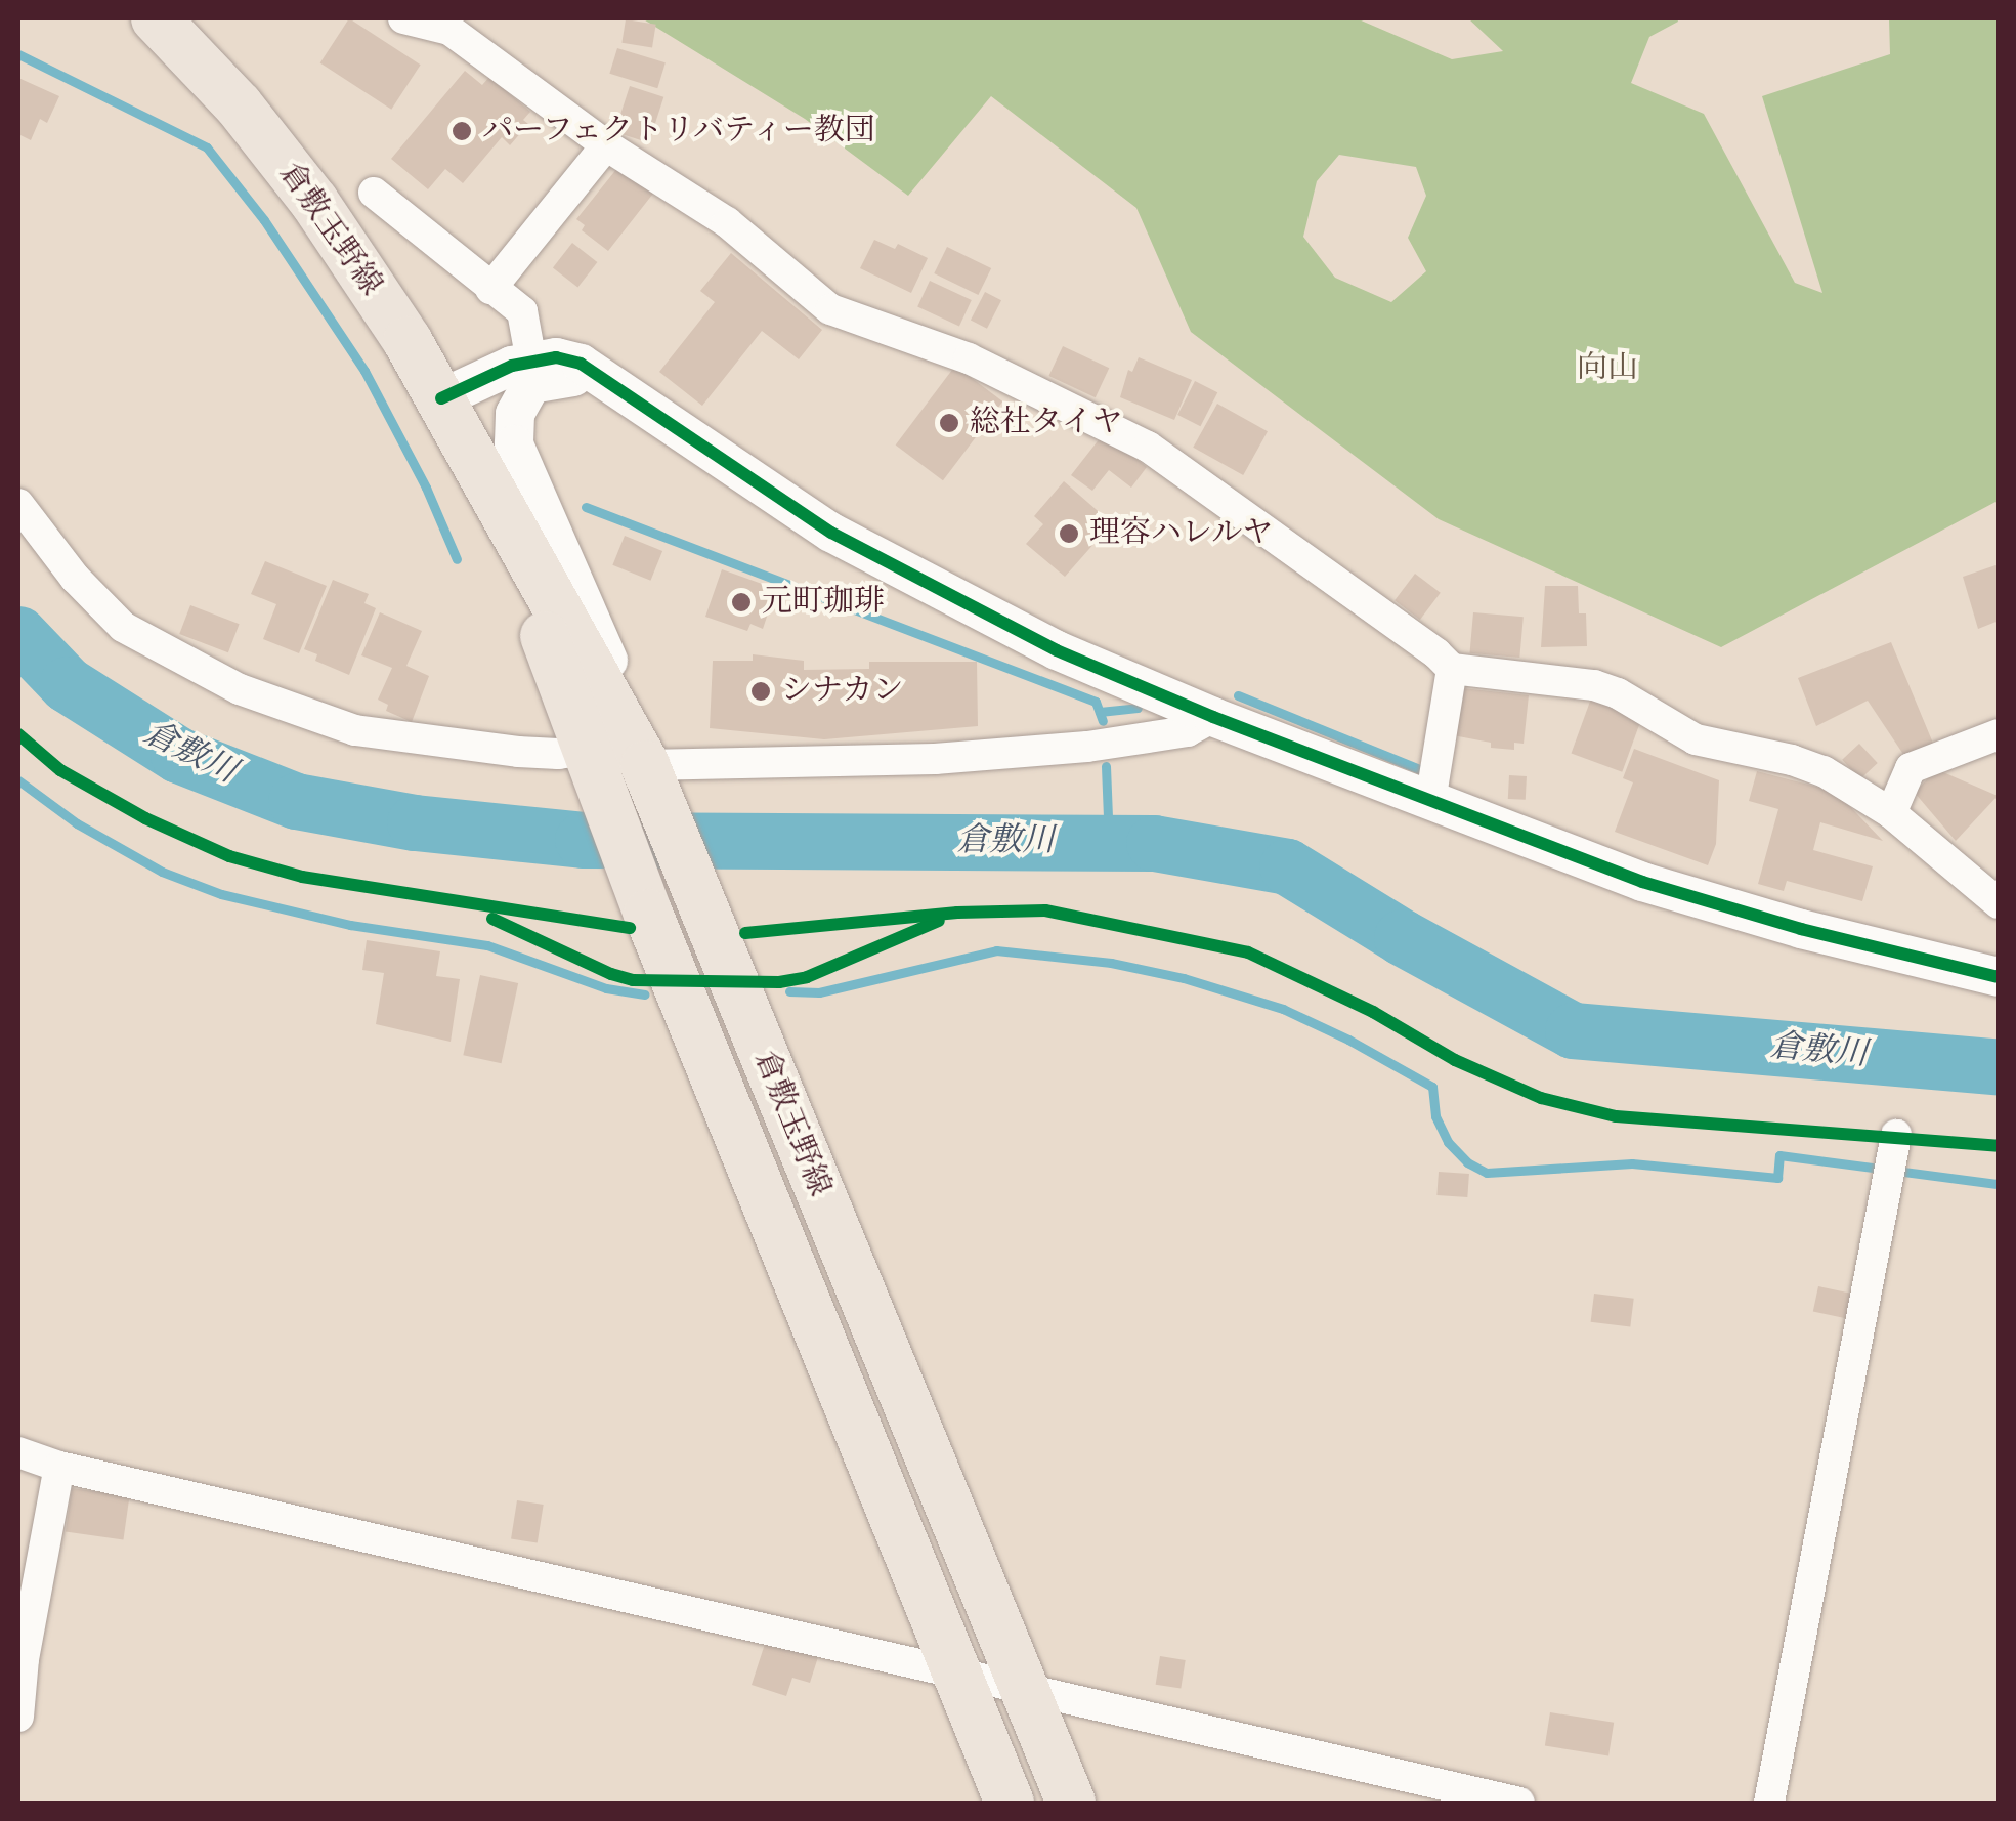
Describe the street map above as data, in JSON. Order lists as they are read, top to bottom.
{
  "streets": {
    "main road": ["倉敷玉野線"]
  },
  "water": ["倉敷川"],
  "parks": ["向山"],
  "places": [
    "パーフェクトリバティー教団",
    "総社タイヤ",
    "理容ハレルヤ",
    "元町珈琲",
    "シナカン"
  ]
}
